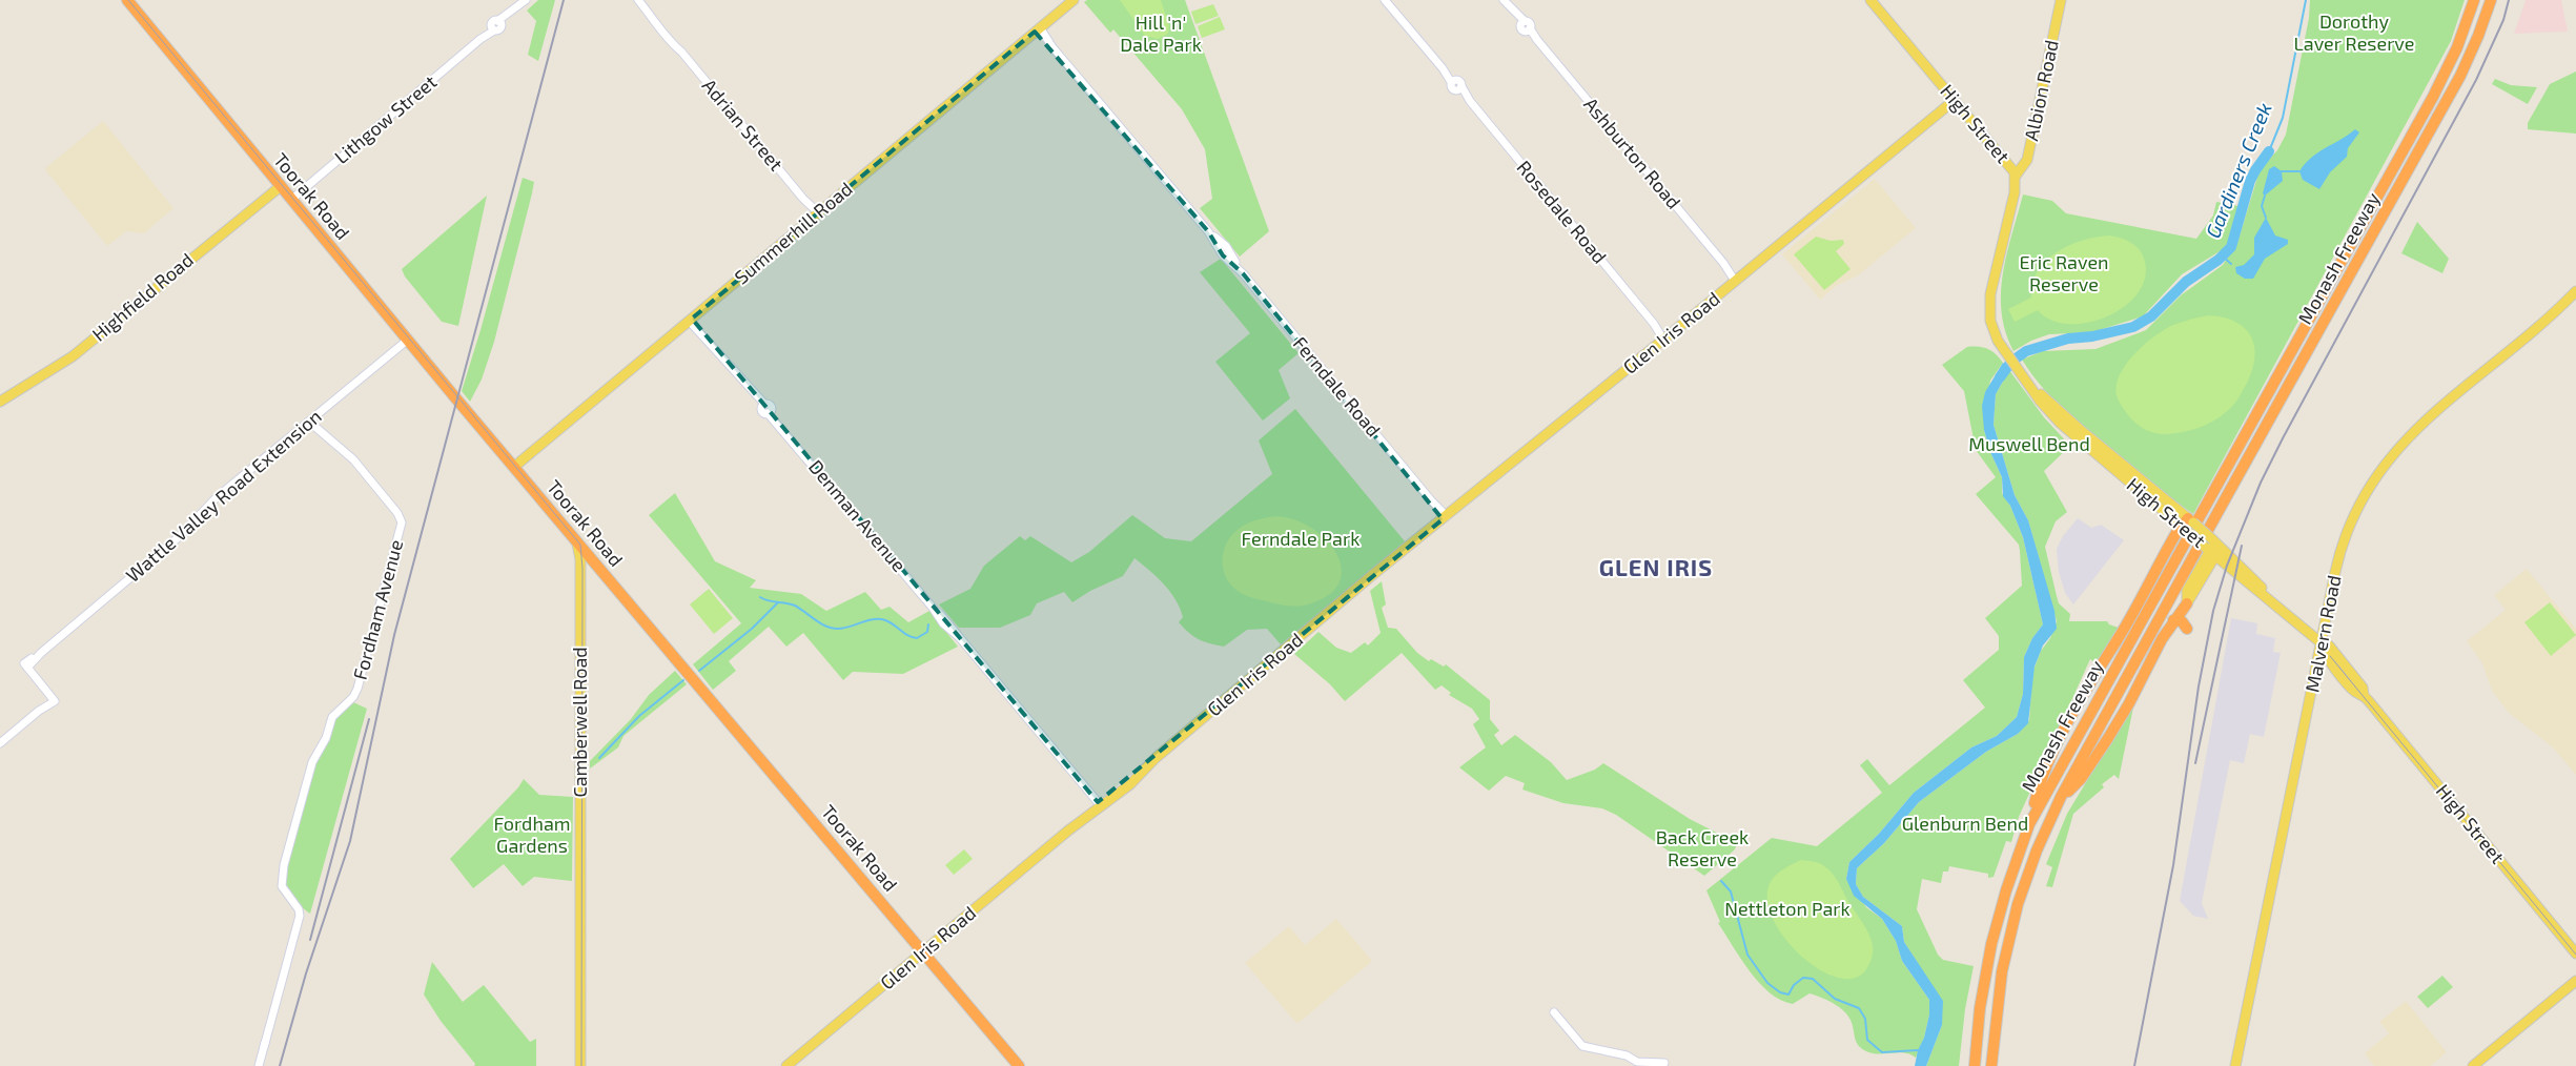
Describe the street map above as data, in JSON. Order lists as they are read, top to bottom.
{
  "streets": {
    "highway": ["Toorak Road", "Monash Freeway"],
    "main road": [
      "Albion Road",
      "High Street",
      "Summerhill Road",
      "Highfield Road",
      "Glen Iris Road",
      "Malvern Road",
      "Camberwell Road"
    ],
    "street": [
      "Lithgow Street",
      "Adrian Street",
      "Ashburton Road",
      "Rosedale Road",
      "Ferndale Road",
      "Wattle Valley Road Extension",
      "Denman Avenue",
      "Fordham Avenue"
    ]
  },
  "crossings": [
    ["Albion Road", "High Street"],
    ["Lithgow Street", "Toorak Road"],
    ["High Street", "Monash Freeway"],
    ["High Street", "Glen Iris Road"],
    ["High Street", "Malvern Road"],
    ["Adrian Street", "Summerhill Road"],
    ["Ashburton Road", "Glen Iris Road"],
    ["Toorak Road", "Summerhill Road"],
    ["Toorak Road", "Highfield Road"],
    ["Toorak Road", "Glen Iris Road"],
    ["Toorak Road", "Wattle Valley Road Extension"],
    ["Toorak Road", "Camberwell Road"],
    ["Rosedale Road", "Glen Iris Road"],
    ["Summerhill Road", "Ferndale Road"],
    ["Summerhill Road", "Denman Avenue"],
    ["Glen Iris Road", "Ferndale Road"],
    ["Glen Iris Road", "Denman Avenue"],
    ["Wattle Valley Road Extension", "Fordham Avenue"]
  ],
  "districts": ["GLEN IRIS"],
  "water": ["Gardiners Creek"],
  "parks": [
    "Dorothy Laver Reserve",
    "Hill 'n' Dale Park",
    "Eric Raven Reserve",
    "Muswell Bend",
    "Ferndale Park",
    "Fordham Gardens",
    "Glenburn Bend",
    "Back Creek Reserve",
    "Nettleton Park"
  ]
}
